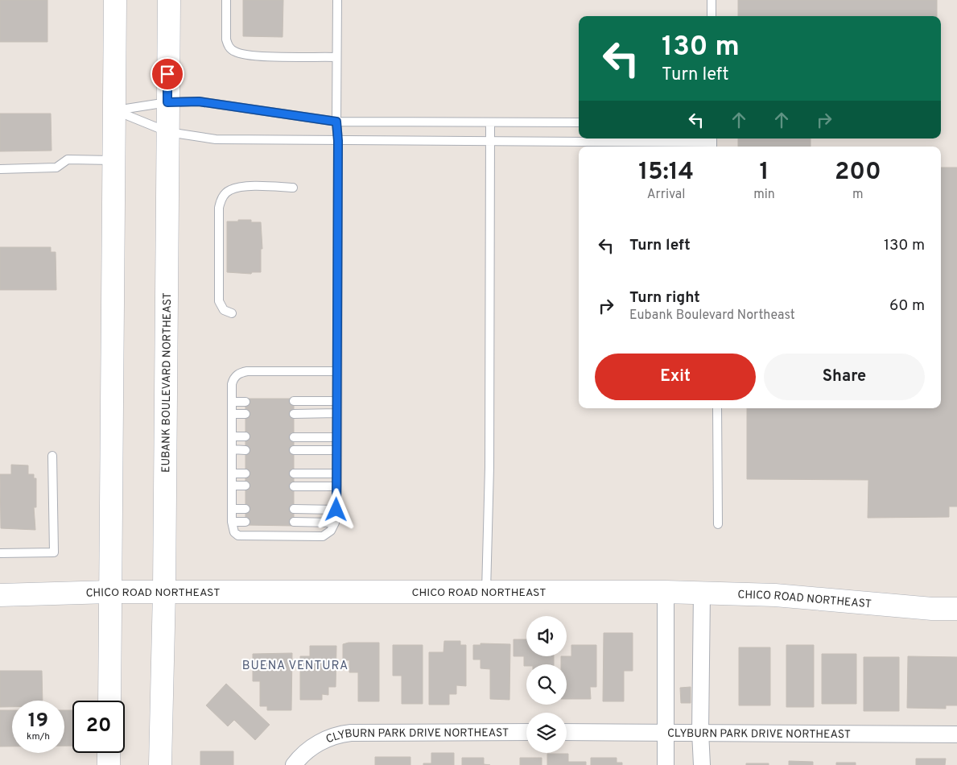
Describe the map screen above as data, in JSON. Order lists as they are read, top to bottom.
{
  "streets": {
    "main road": ["EUBANK BOULEVARD NORTHEAST", "CHICO ROAD NORTHEAST"],
    "street": ["CLYBURN PARK DRIVE NORTHEAST"]
  },
  "crossings": [
    ["EUBANK BOULEVARD NORTHEAST", "CHICO ROAD NORTHEAST"]
  ],
  "districts": ["BUENA VENTURA"],
  "page": {
    "turn": ["130 m", "Turn left"],
    "eta": [
      "15:14",
      "Arrival",
      "1",
      "min",
      "200",
      "m"
    ],
    "list": [
      {
        "name": "Turn left",
        "value": "130 m"
      },
      {
        "name": "Turn right",
        "note": "Eubank Boulevard Northeast",
        "value": "60 m"
      }
    ],
    "buttons": ["Exit", "Share"],
    "speed": "19 km/h",
    "limit": "20"
  }
}
